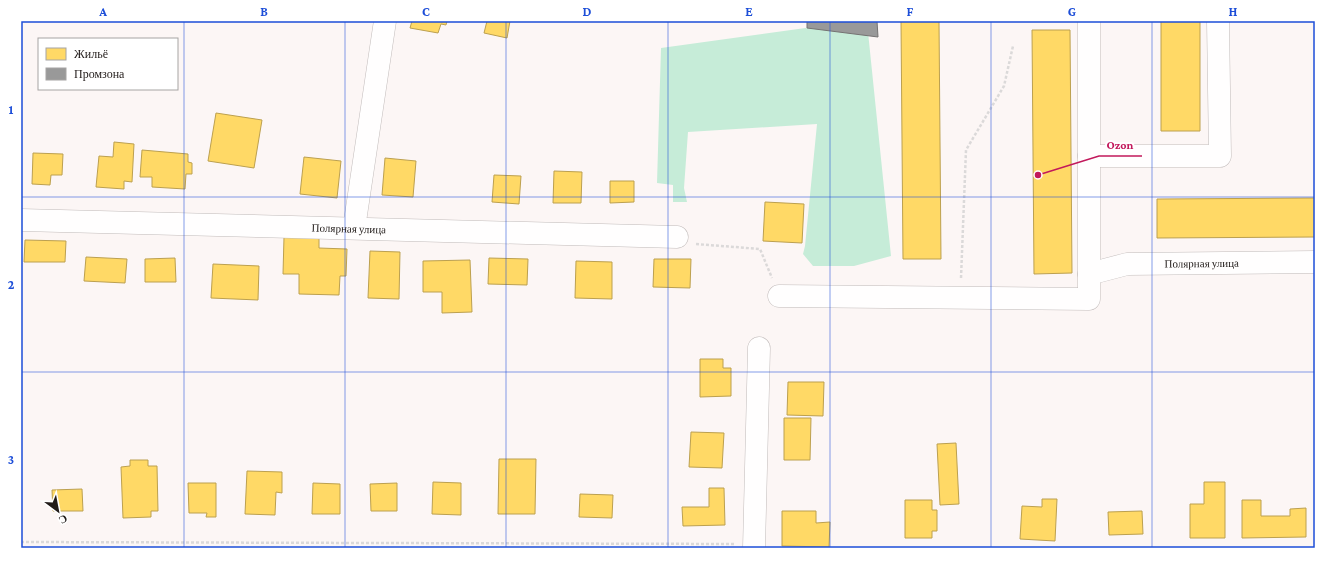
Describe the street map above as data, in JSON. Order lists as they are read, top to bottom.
{
  "streets": {
    "street": ["Полярная улица"]
  },
  "places": ["Ozon"],
  "legend": ["Жильё", "Промзона"],
  "north": "bottom right",
  "grid": {
    "columns": [
      "A",
      "B",
      "C",
      "D",
      "E",
      "F",
      "G",
      "H"
    ],
    "rows": ["1", "2", "3"]
  }
}
